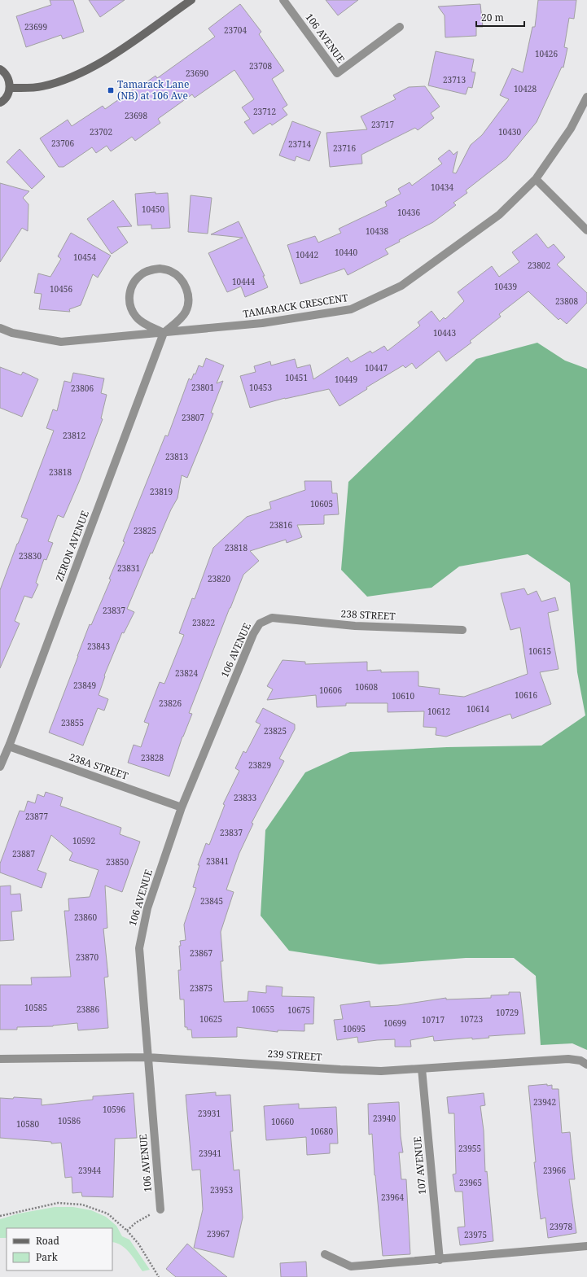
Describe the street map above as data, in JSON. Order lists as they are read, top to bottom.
{
  "streets": {
    "street": [
      "106 AVENUE",
      "TAMARACK CRESCENT",
      "ZERON AVENUE",
      "238 STREET",
      "238A STREET",
      "239 STREET",
      "107 AVENUE"
    ]
  },
  "crossings": [
    ["106 AVENUE", "238 STREET"],
    ["106 AVENUE", "238A STREET"],
    ["106 AVENUE", "239 STREET"],
    ["TAMARACK CRESCENT", "ZERON AVENUE"],
    ["ZERON AVENUE", "238A STREET"],
    ["239 STREET", "107 AVENUE"]
  ],
  "places": {
    "transit": ["Tamarack Lane (NB) at 106 Ave"]
  },
  "house_numbers": [
    "23699",
    "23704",
    "10426",
    "23708",
    "23690",
    "23713",
    "10428",
    "23712",
    "23698",
    "23717",
    "23702",
    "10430",
    "23706",
    "23714",
    "23716",
    "10434",
    "10450",
    "10436",
    "10438",
    "10440",
    "10442",
    "10454",
    "23802",
    "10444",
    "10439",
    "10456",
    "23808",
    "10443",
    "10447",
    "10451",
    "10449",
    "23801",
    "10453",
    "23806",
    "23807",
    "23812",
    "23813",
    "23818",
    "23819",
    "10605",
    "23816",
    "23825",
    "23818",
    "23830",
    "23831",
    "23820",
    "23837",
    "23822",
    "23843",
    "10615",
    "23824",
    "23849",
    "10608",
    "10606",
    "10616",
    "10610",
    "23826",
    "10614",
    "10612",
    "23855",
    "23825",
    "23828",
    "23829",
    "23833",
    "23877",
    "23837",
    "10592",
    "23887",
    "23841",
    "23850",
    "23845",
    "23860",
    "23867",
    "23870",
    "23875",
    "10585",
    "23886",
    "10655",
    "10675",
    "10729",
    "10625",
    "10723",
    "10717",
    "10699",
    "10695",
    "23942",
    "10596",
    "23931",
    "23940",
    "10586",
    "10660",
    "10580",
    "10680",
    "23955",
    "23941",
    "23944",
    "23966",
    "23965",
    "23953",
    "23964",
    "23978",
    "23967",
    "23975"
  ],
  "legend": ["Road", "Park"],
  "scale_bar": "20 m"
}
